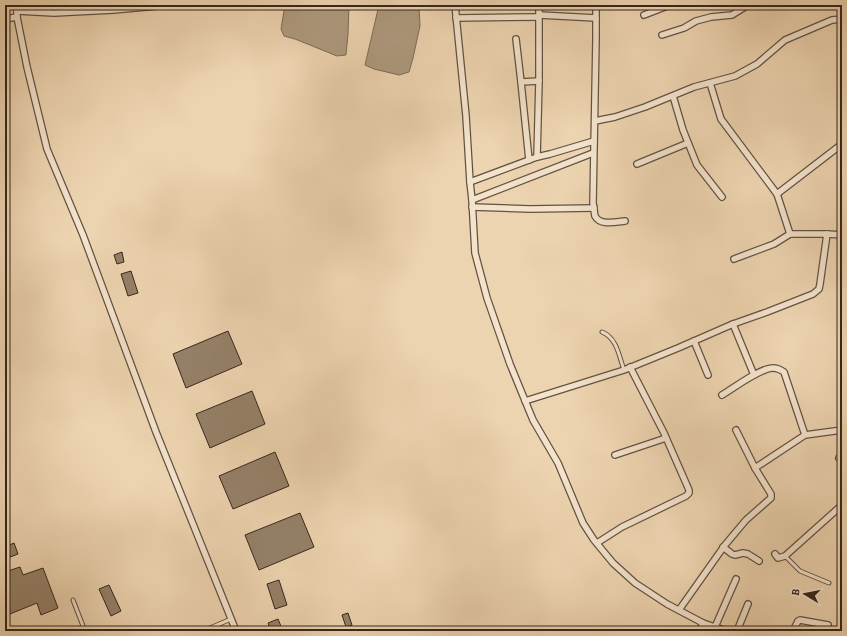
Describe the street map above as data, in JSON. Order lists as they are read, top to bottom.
{
  "north": "left"
}
